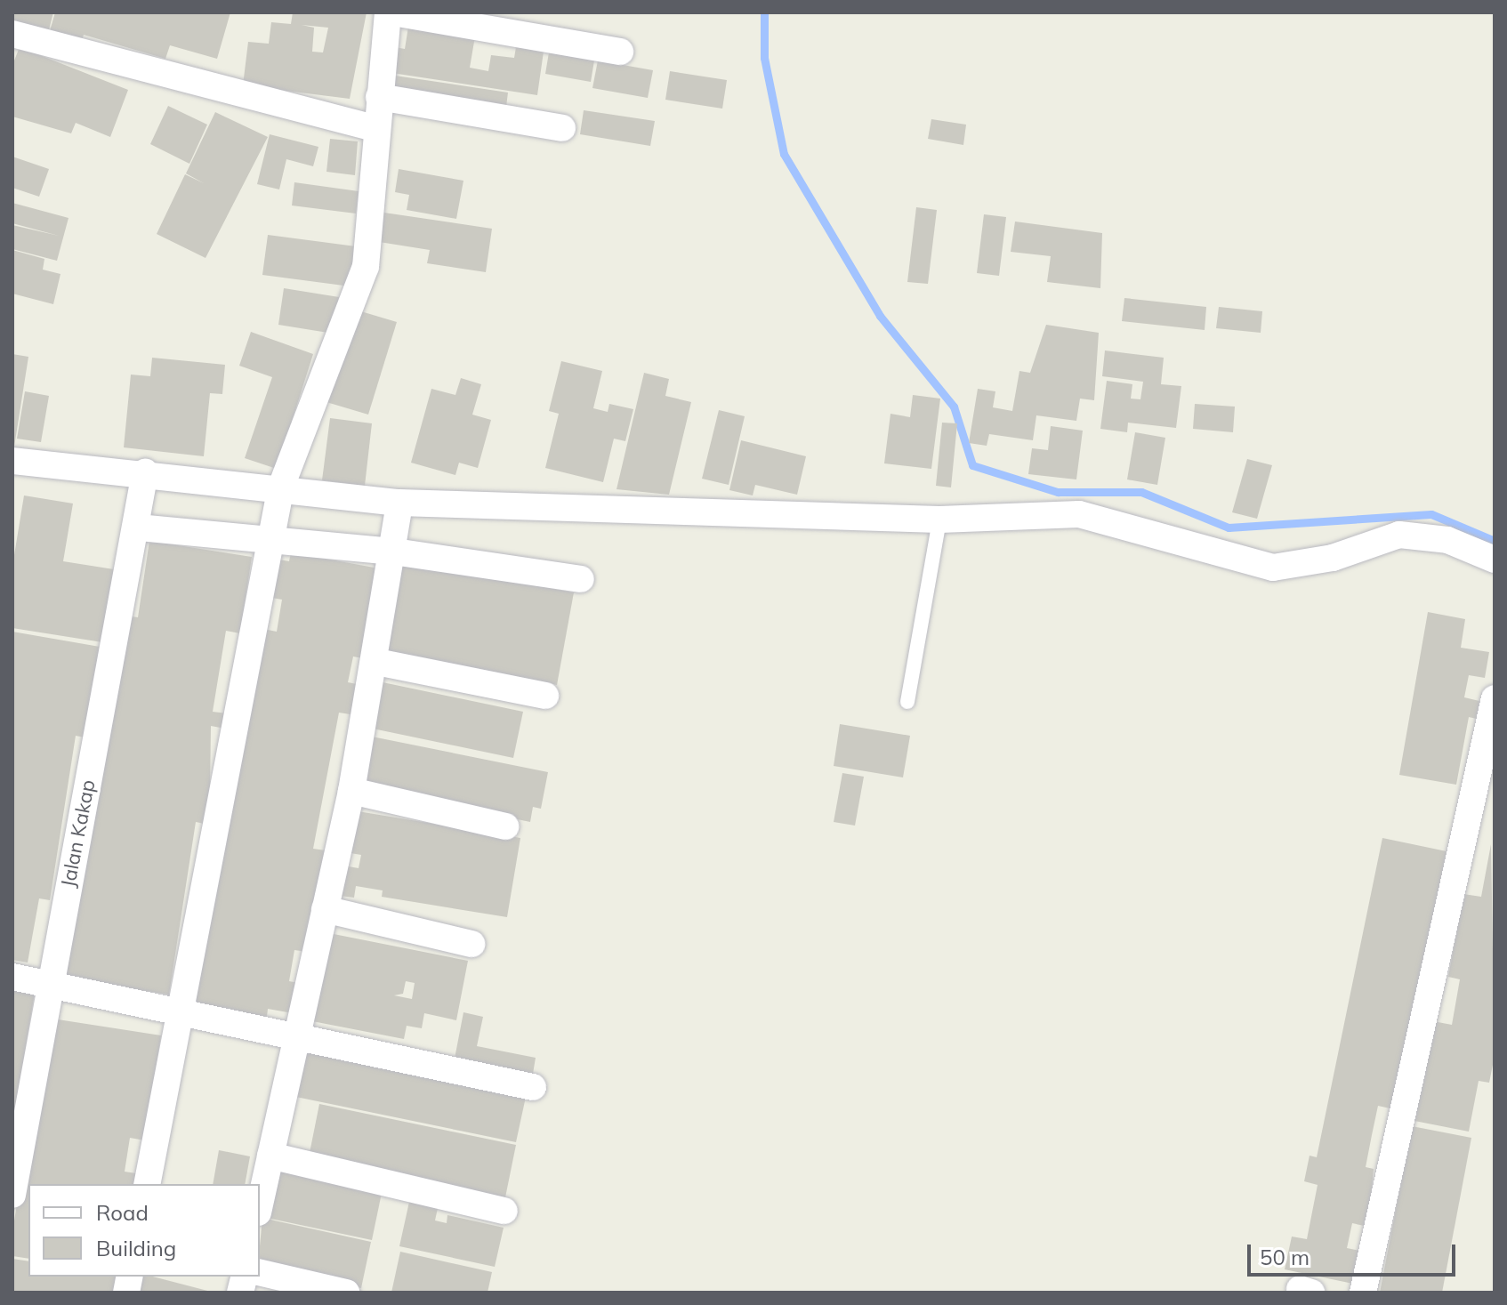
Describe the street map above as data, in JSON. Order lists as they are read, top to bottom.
{
  "streets": {
    "street": ["Jalan Kakap"]
  },
  "legend": ["Road", "Building"],
  "scale_bar": "50 m"
}
